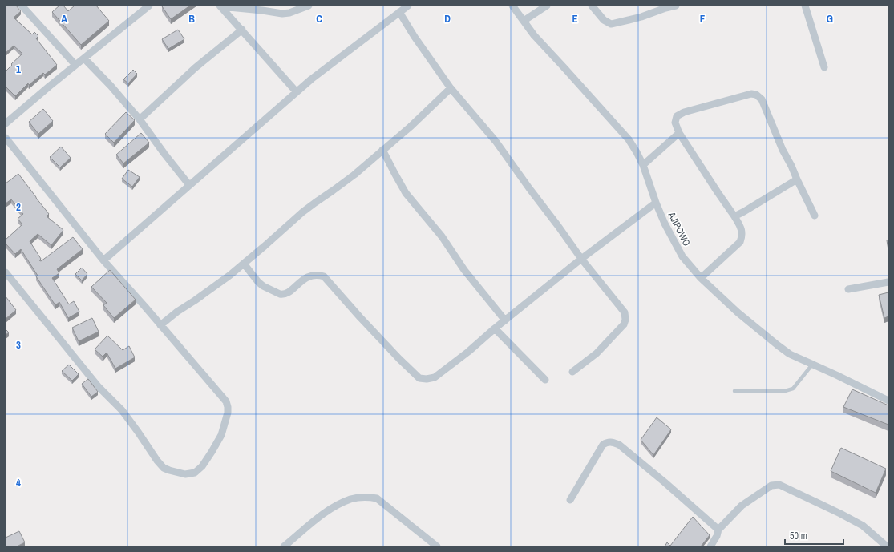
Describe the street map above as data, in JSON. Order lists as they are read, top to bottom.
{
  "streets": {
    "street": ["AJIPOWO"]
  },
  "scale_bar": "50 m",
  "grid": {
    "columns": [
      "A",
      "B",
      "C",
      "D",
      "E",
      "F",
      "G"
    ],
    "rows": [
      "1",
      "2",
      "3",
      "4"
    ]
  }
}
